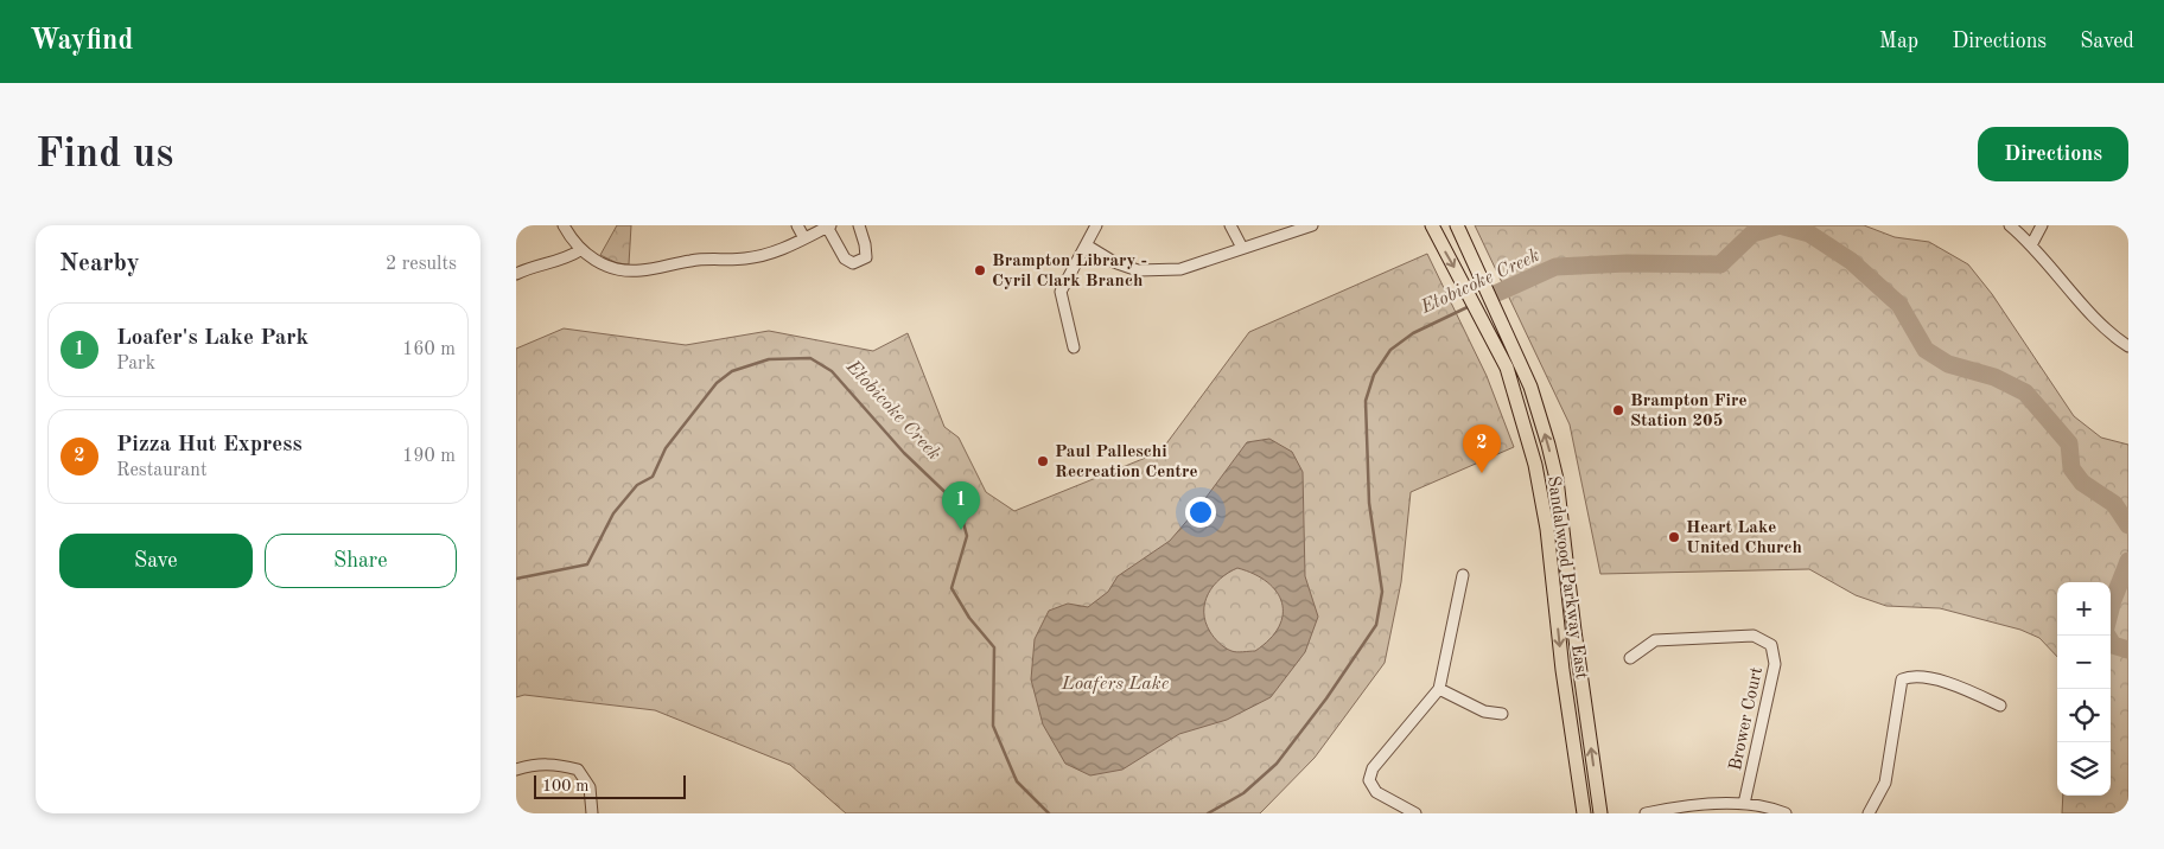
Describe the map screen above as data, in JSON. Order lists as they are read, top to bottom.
{
  "streets": {
    "main road": ["Sandalwood Parkway East"],
    "street": ["Brower Court"]
  },
  "water": ["Etobicoke Creek", "Loafers Lake"],
  "places": [
    "Brampton Library - Cyril Clark Branch",
    "Brampton Fire Station 205",
    "Paul Palleschi Recreation Centre",
    "Heart Lake United Church"
  ],
  "scale_bar": "100 m",
  "page": {
    "header": "Wayfind",
    "nav": ["Map", "Directions", "Saved"],
    "buttons": [
      "Directions",
      ["Save", "Share"]
    ],
    "title": "Find us",
    "heading": ["Nearby", "2 results"],
    "list": [
      {
        "mark": "1",
        "name": "Loafer's Lake Park",
        "note": "Park",
        "value": "160 m"
      },
      {
        "mark": "2",
        "name": "Pizza Hut Express",
        "note": "Restaurant",
        "value": "190 m"
      }
    ],
    "pins": ["2", "1"],
    "map_buttons": ["+", "−"],
    "scale": "100 m"
  }
}
